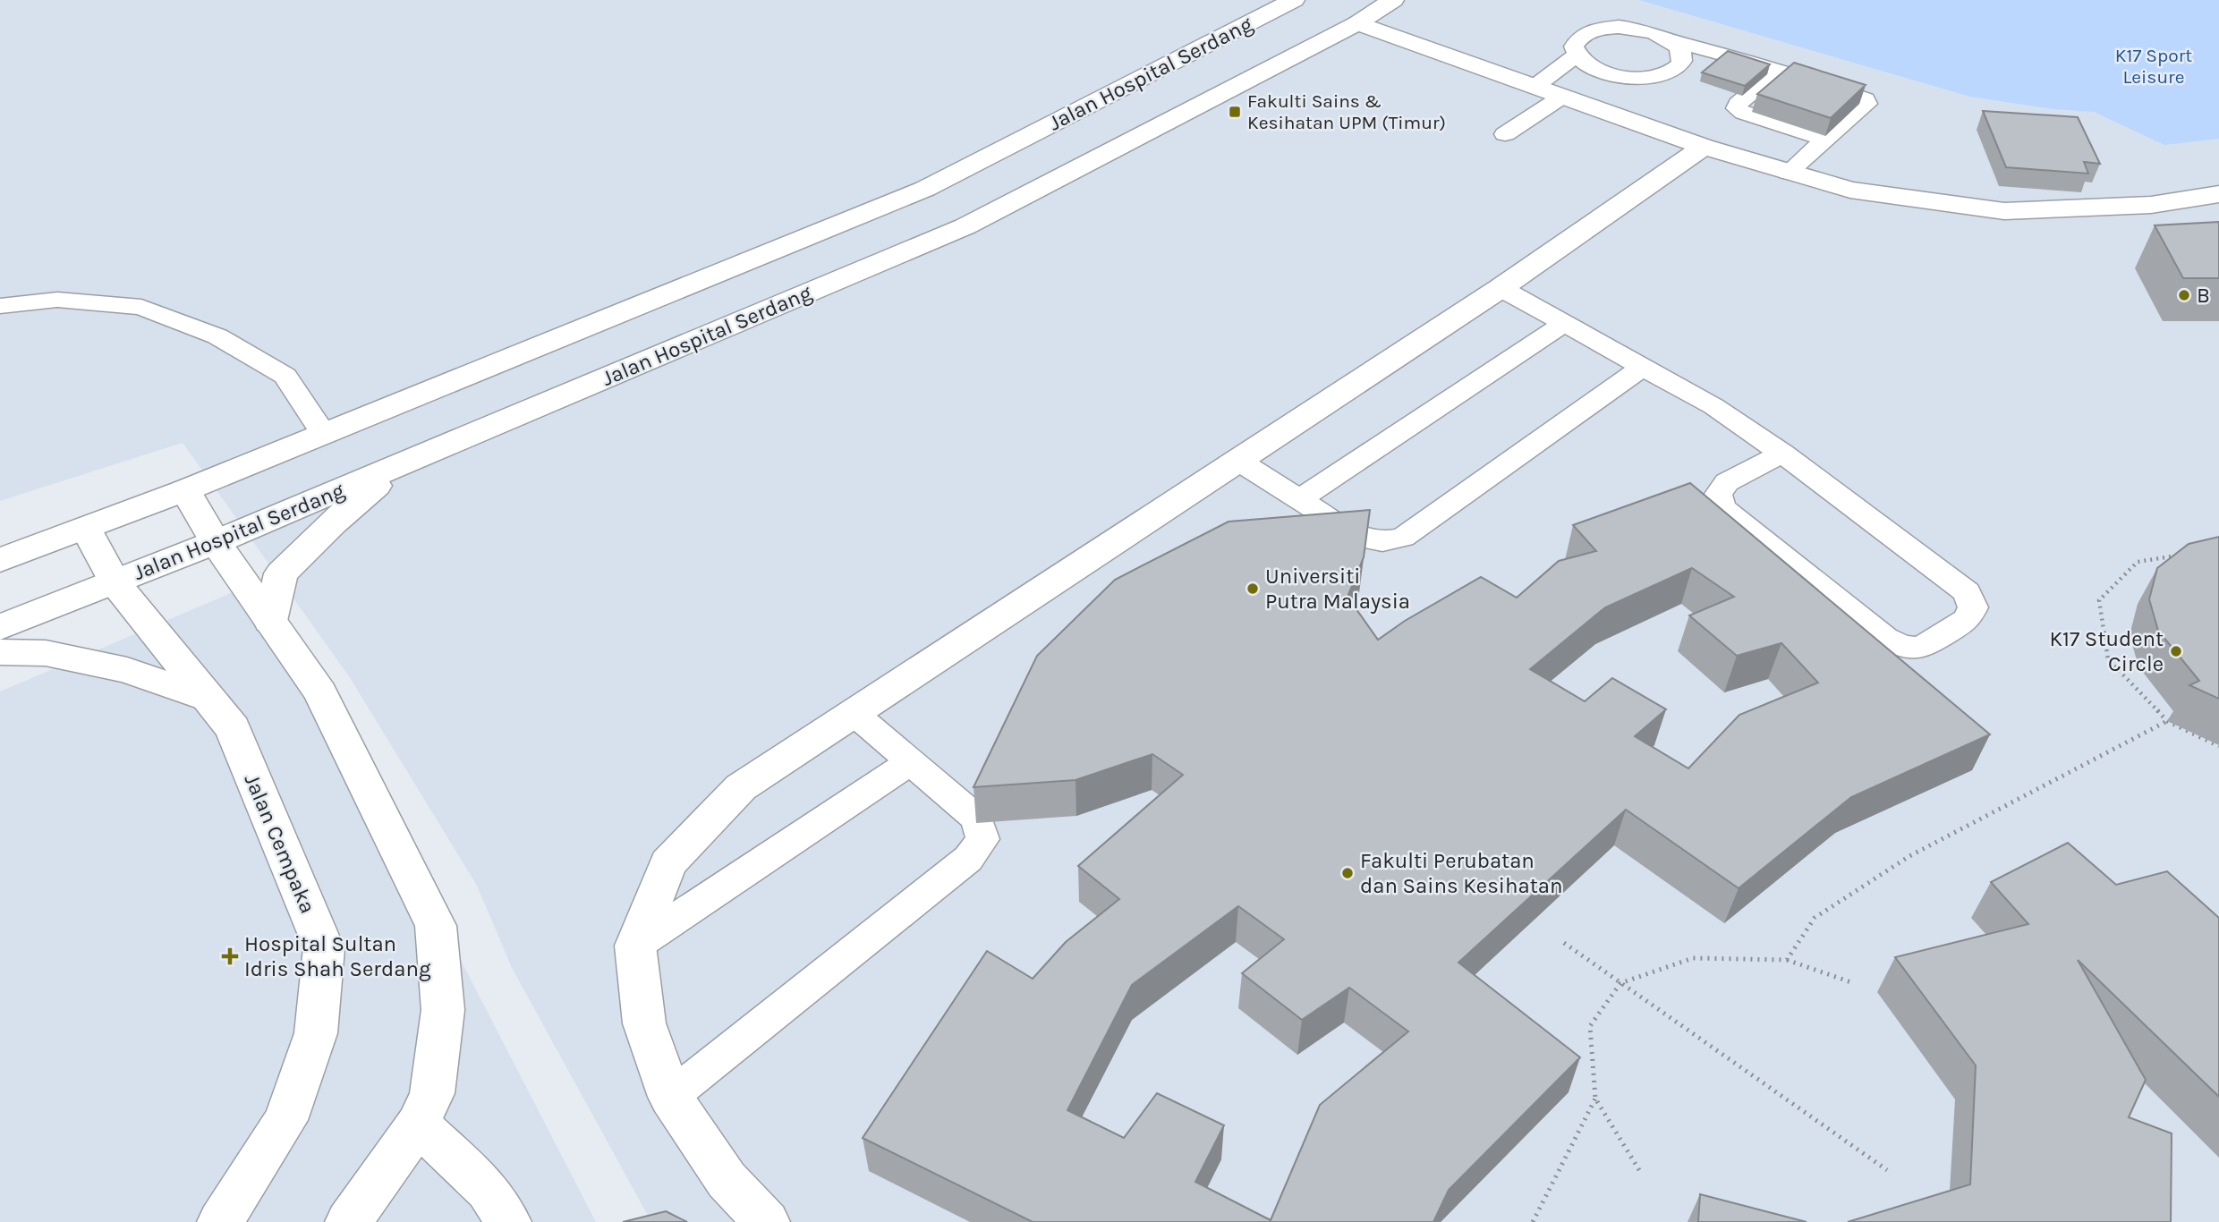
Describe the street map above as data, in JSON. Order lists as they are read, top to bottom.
{
  "streets": {
    "street": ["Jalan Hospital Serdang", "Jalan Cempaka"]
  },
  "crossings": [
    ["Jalan Hospital Serdang", "Jalan Cempaka"]
  ],
  "parks": ["K17 Sport Leisure"],
  "places": {
    "transit": ["Fakulti Sains & Kesihatan UPM (Timur)"],
    "other": [
      "B",
      "Universiti Putra Malaysia",
      "K17 Student Circle",
      "Fakulti Perubatan dan Sains Kesihatan"
    ],
    "health": ["Hospital Sultan Idris Shah Serdang"]
  }
}
